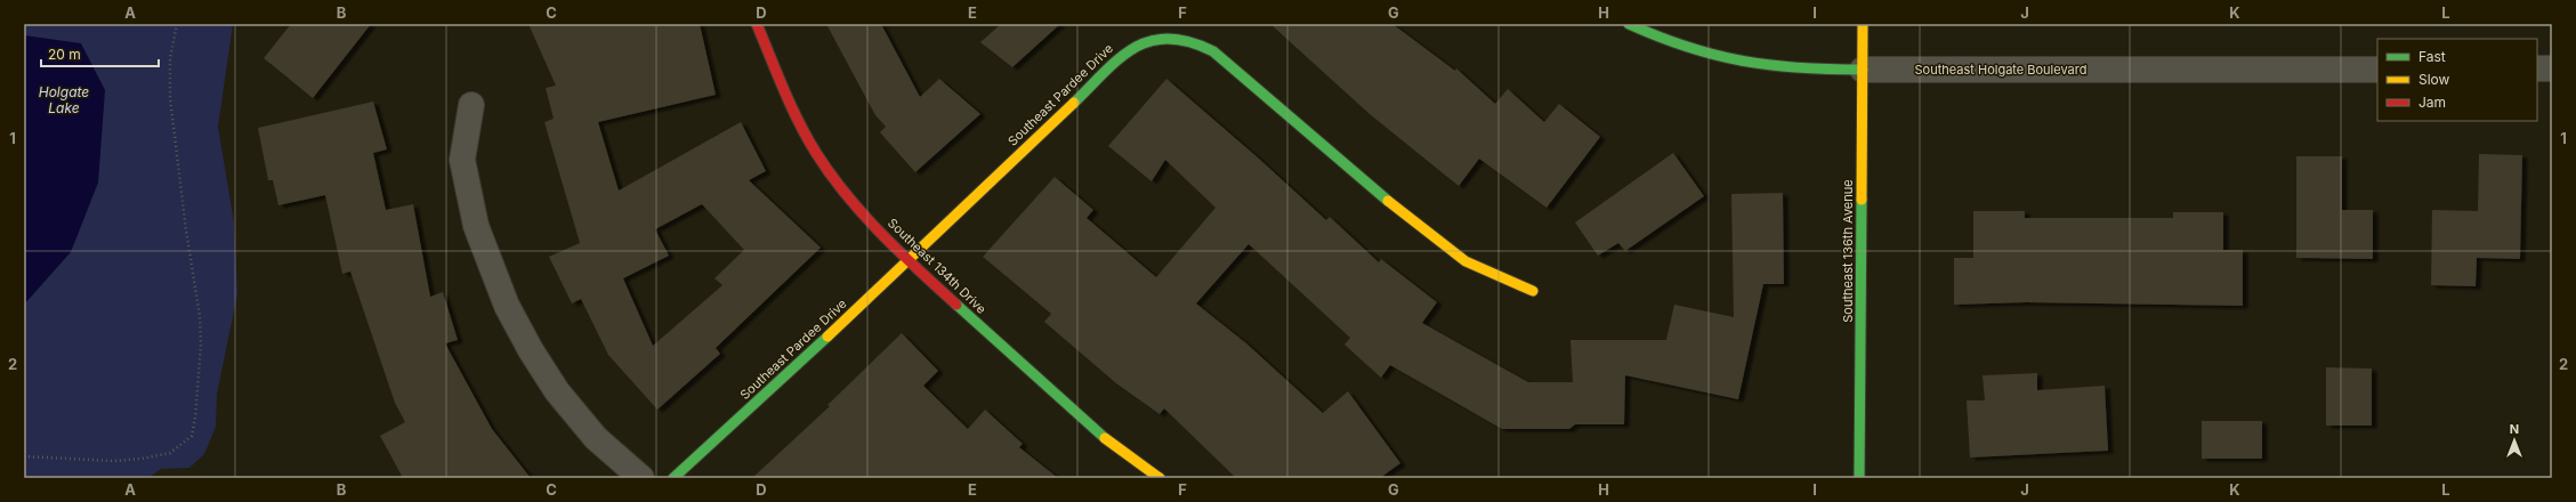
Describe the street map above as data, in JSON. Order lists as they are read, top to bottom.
{
  "streets": {
    "street": [
      "Southeast Holgate Boulevard",
      "Southeast Pardee Drive",
      "Southeast 136th Avenue",
      "Southeast 134th Drive"
    ]
  },
  "crossings": [
    ["Southeast Holgate Boulevard", "Southeast 136th Avenue"],
    ["Southeast Pardee Drive", "Southeast 134th Drive"]
  ],
  "water": ["Holgate Lake"],
  "legend": ["Fast", "Slow", "Jam"],
  "scale_bar": "20 m",
  "north": "top",
  "grid": {
    "columns": [
      "A",
      "B",
      "C",
      "D",
      "E",
      "F",
      "G",
      "H",
      "I",
      "J",
      "K",
      "L"
    ],
    "rows": ["1", "2"]
  }
}
